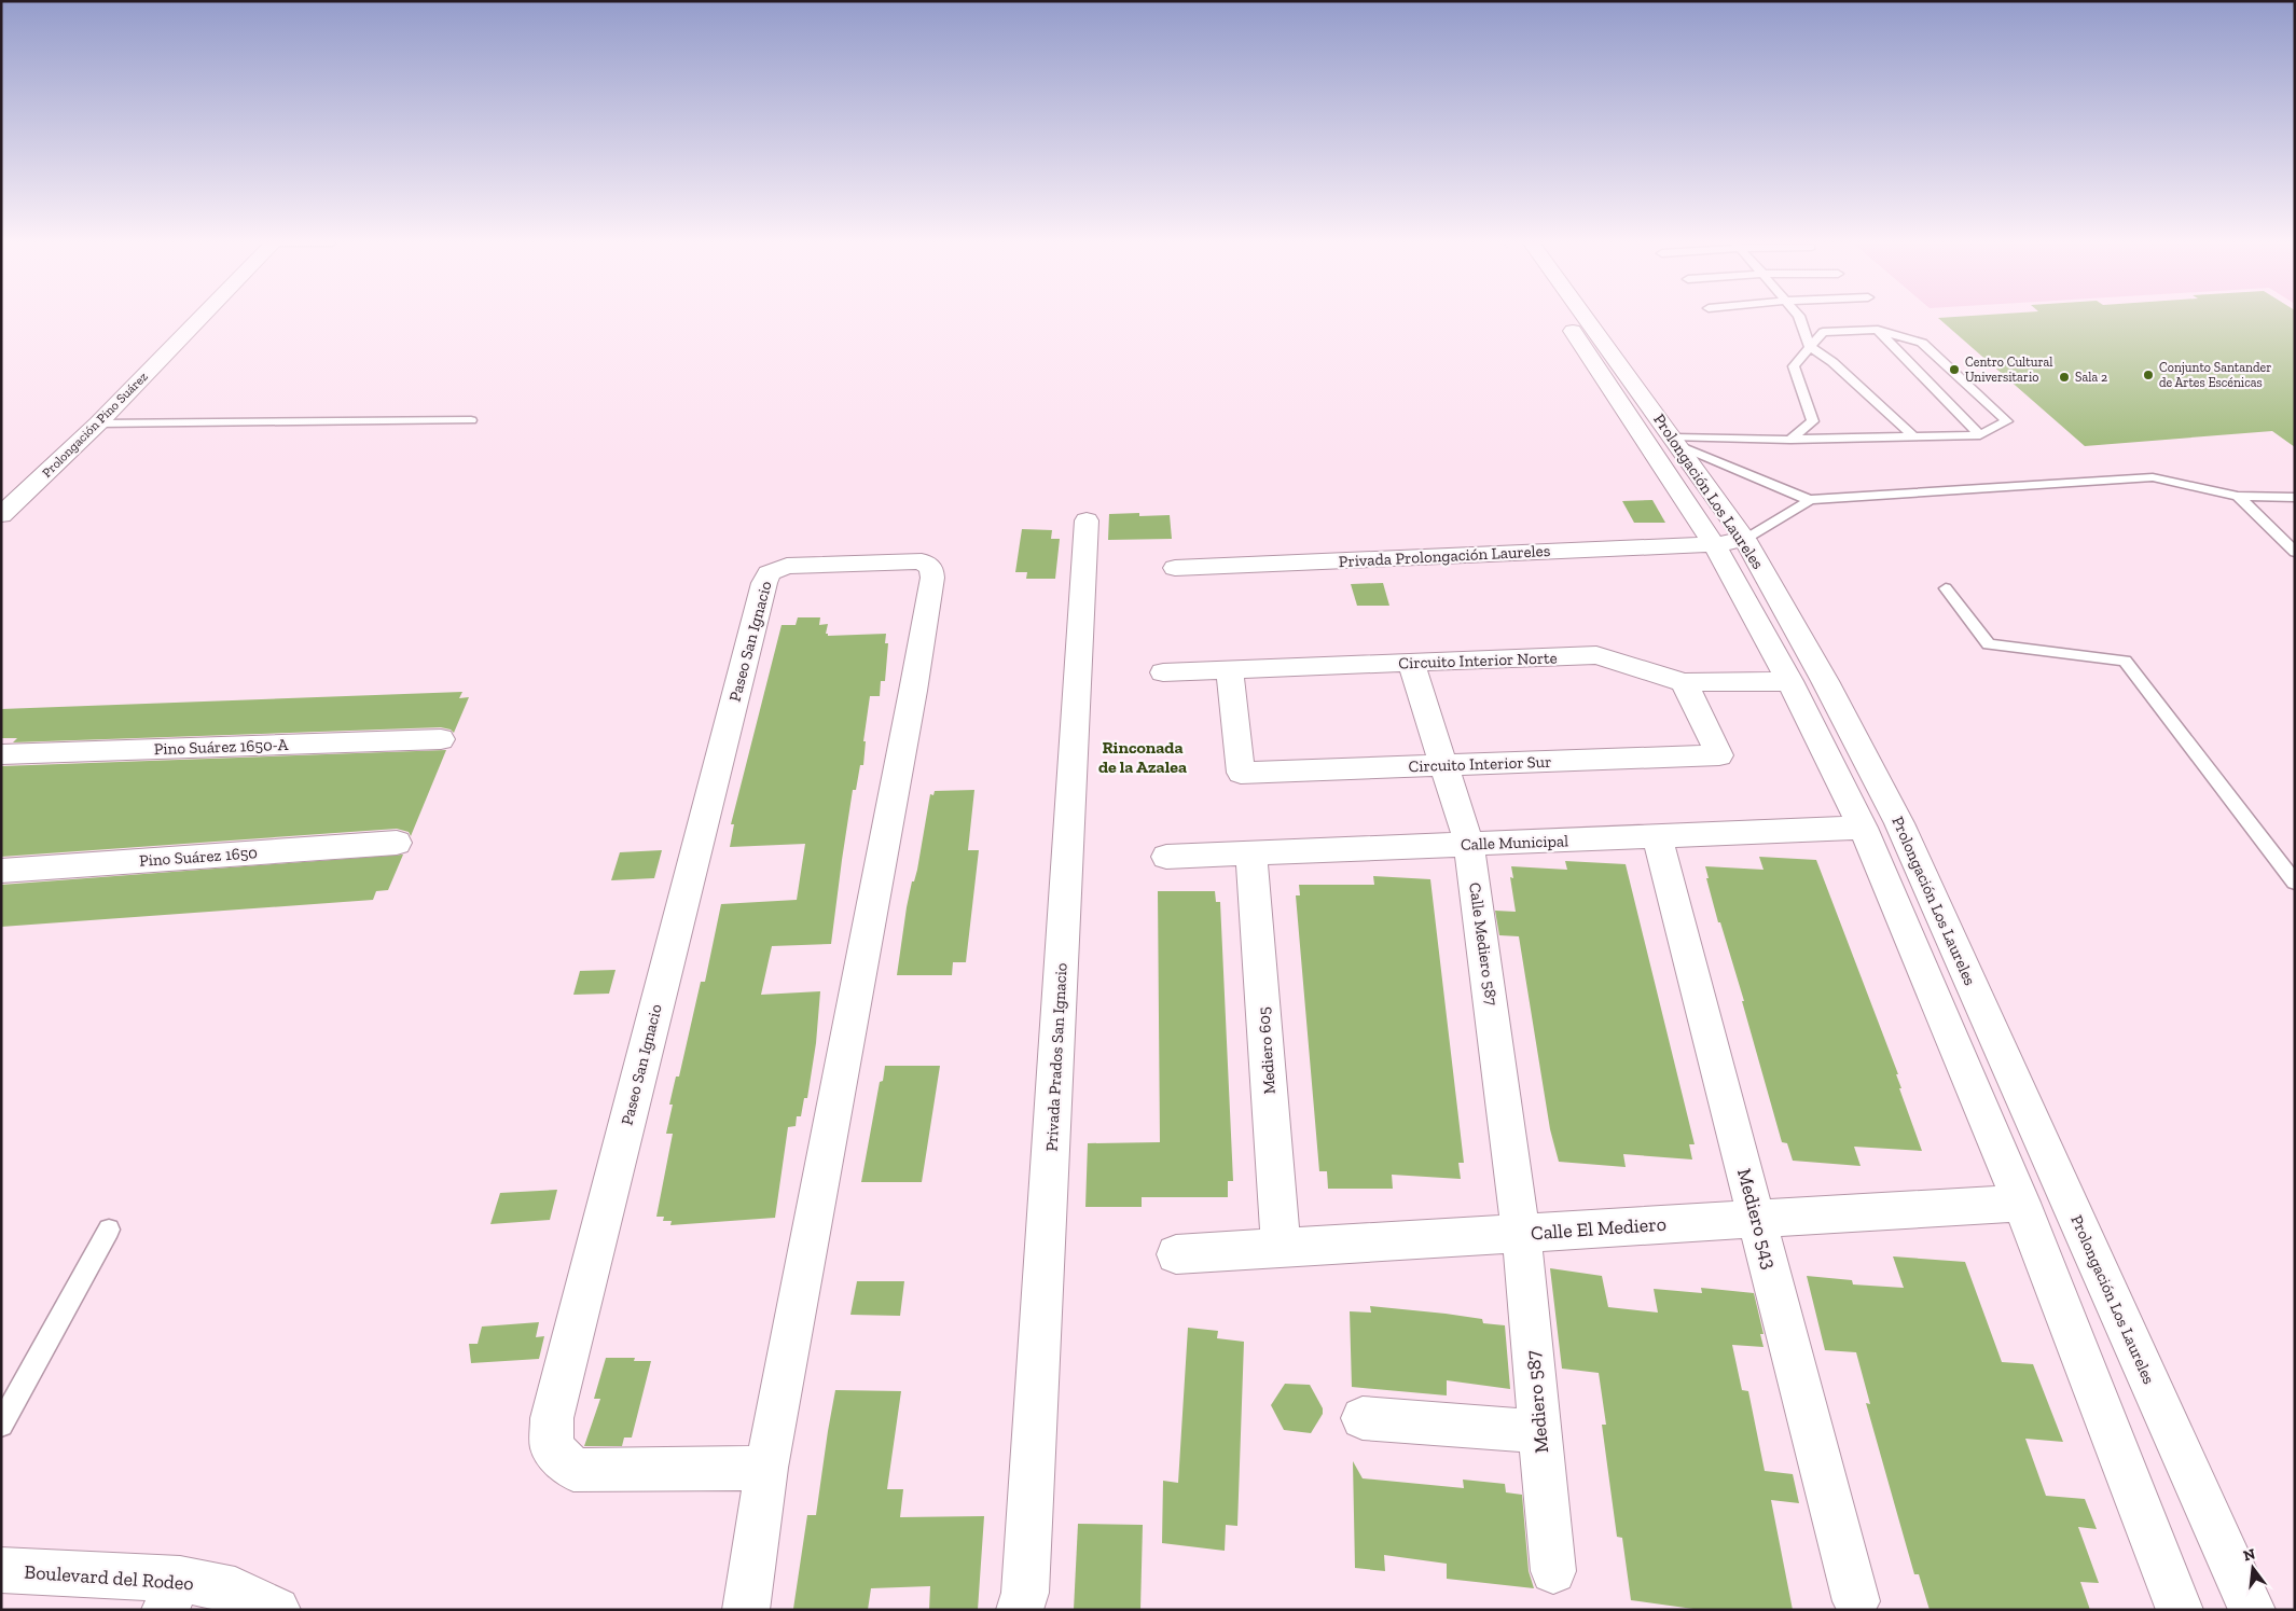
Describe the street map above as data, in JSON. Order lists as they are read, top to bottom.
{
  "streets": {
    "street": [
      "Prolongación Pino Suárez",
      "Prolongación Los Laureles",
      "Privada Prolongación Laureles",
      "Paseo San Ignacio",
      "Circuito Interior Norte",
      "Pino Suárez 1650-A",
      "Circuito Interior Sur",
      "Calle Municipal",
      "Pino Suárez 1650",
      "Calle Mediero 587",
      "Mediero 605",
      "Privada Prados San Ignacio",
      "Mediero 543",
      "Calle El Mediero",
      "Mediero 587",
      "Boulevard del Rodeo"
    ]
  },
  "crossings": [
    ["Prolongación Los Laureles", "Privada Prolongación Laureles"],
    ["Prolongación Los Laureles", "Circuito Interior Norte"],
    ["Prolongación Los Laureles", "Calle Municipal"],
    ["Prolongación Los Laureles", "Calle El Mediero"],
    ["Circuito Interior Norte", "Circuito Interior Sur"],
    ["Circuito Interior Norte", "Calle Mediero 587"],
    ["Circuito Interior Sur", "Calle Mediero 587"],
    ["Calle Municipal", "Calle Mediero 587"],
    ["Calle Municipal", "Mediero 605"],
    ["Calle Municipal", "Mediero 543"],
    ["Calle Mediero 587", "Calle El Mediero"],
    ["Calle Mediero 587", "Mediero 587"],
    ["Mediero 605", "Calle El Mediero"],
    ["Mediero 543", "Calle El Mediero"],
    ["Calle El Mediero", "Mediero 587"]
  ],
  "districts": ["Rinconada de la Azalea"],
  "places": ["Centro Cultural Universitario", "Conjunto Santander de Artes Escénicas", "Sala 2"],
  "north": "top"
}
